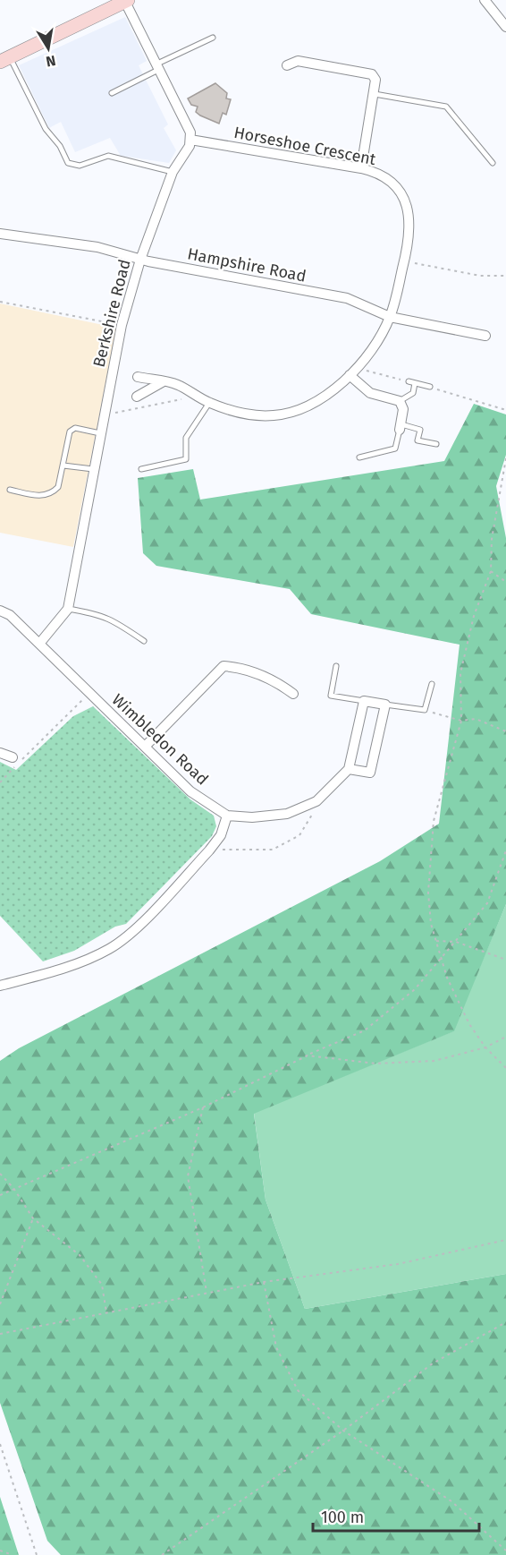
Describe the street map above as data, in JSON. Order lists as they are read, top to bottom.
{
  "streets": {
    "street": [
      "Horseshoe Crescent",
      "Hampshire Road",
      "Berkshire Road",
      "Wimbledon Road"
    ]
  },
  "crossings": [
    ["Horseshoe Crescent", "Hampshire Road"],
    ["Horseshoe Crescent", "Berkshire Road"],
    ["Hampshire Road", "Berkshire Road"],
    ["Berkshire Road", "Wimbledon Road"]
  ],
  "scale_bar": "100 m",
  "north": "bottom"
}
